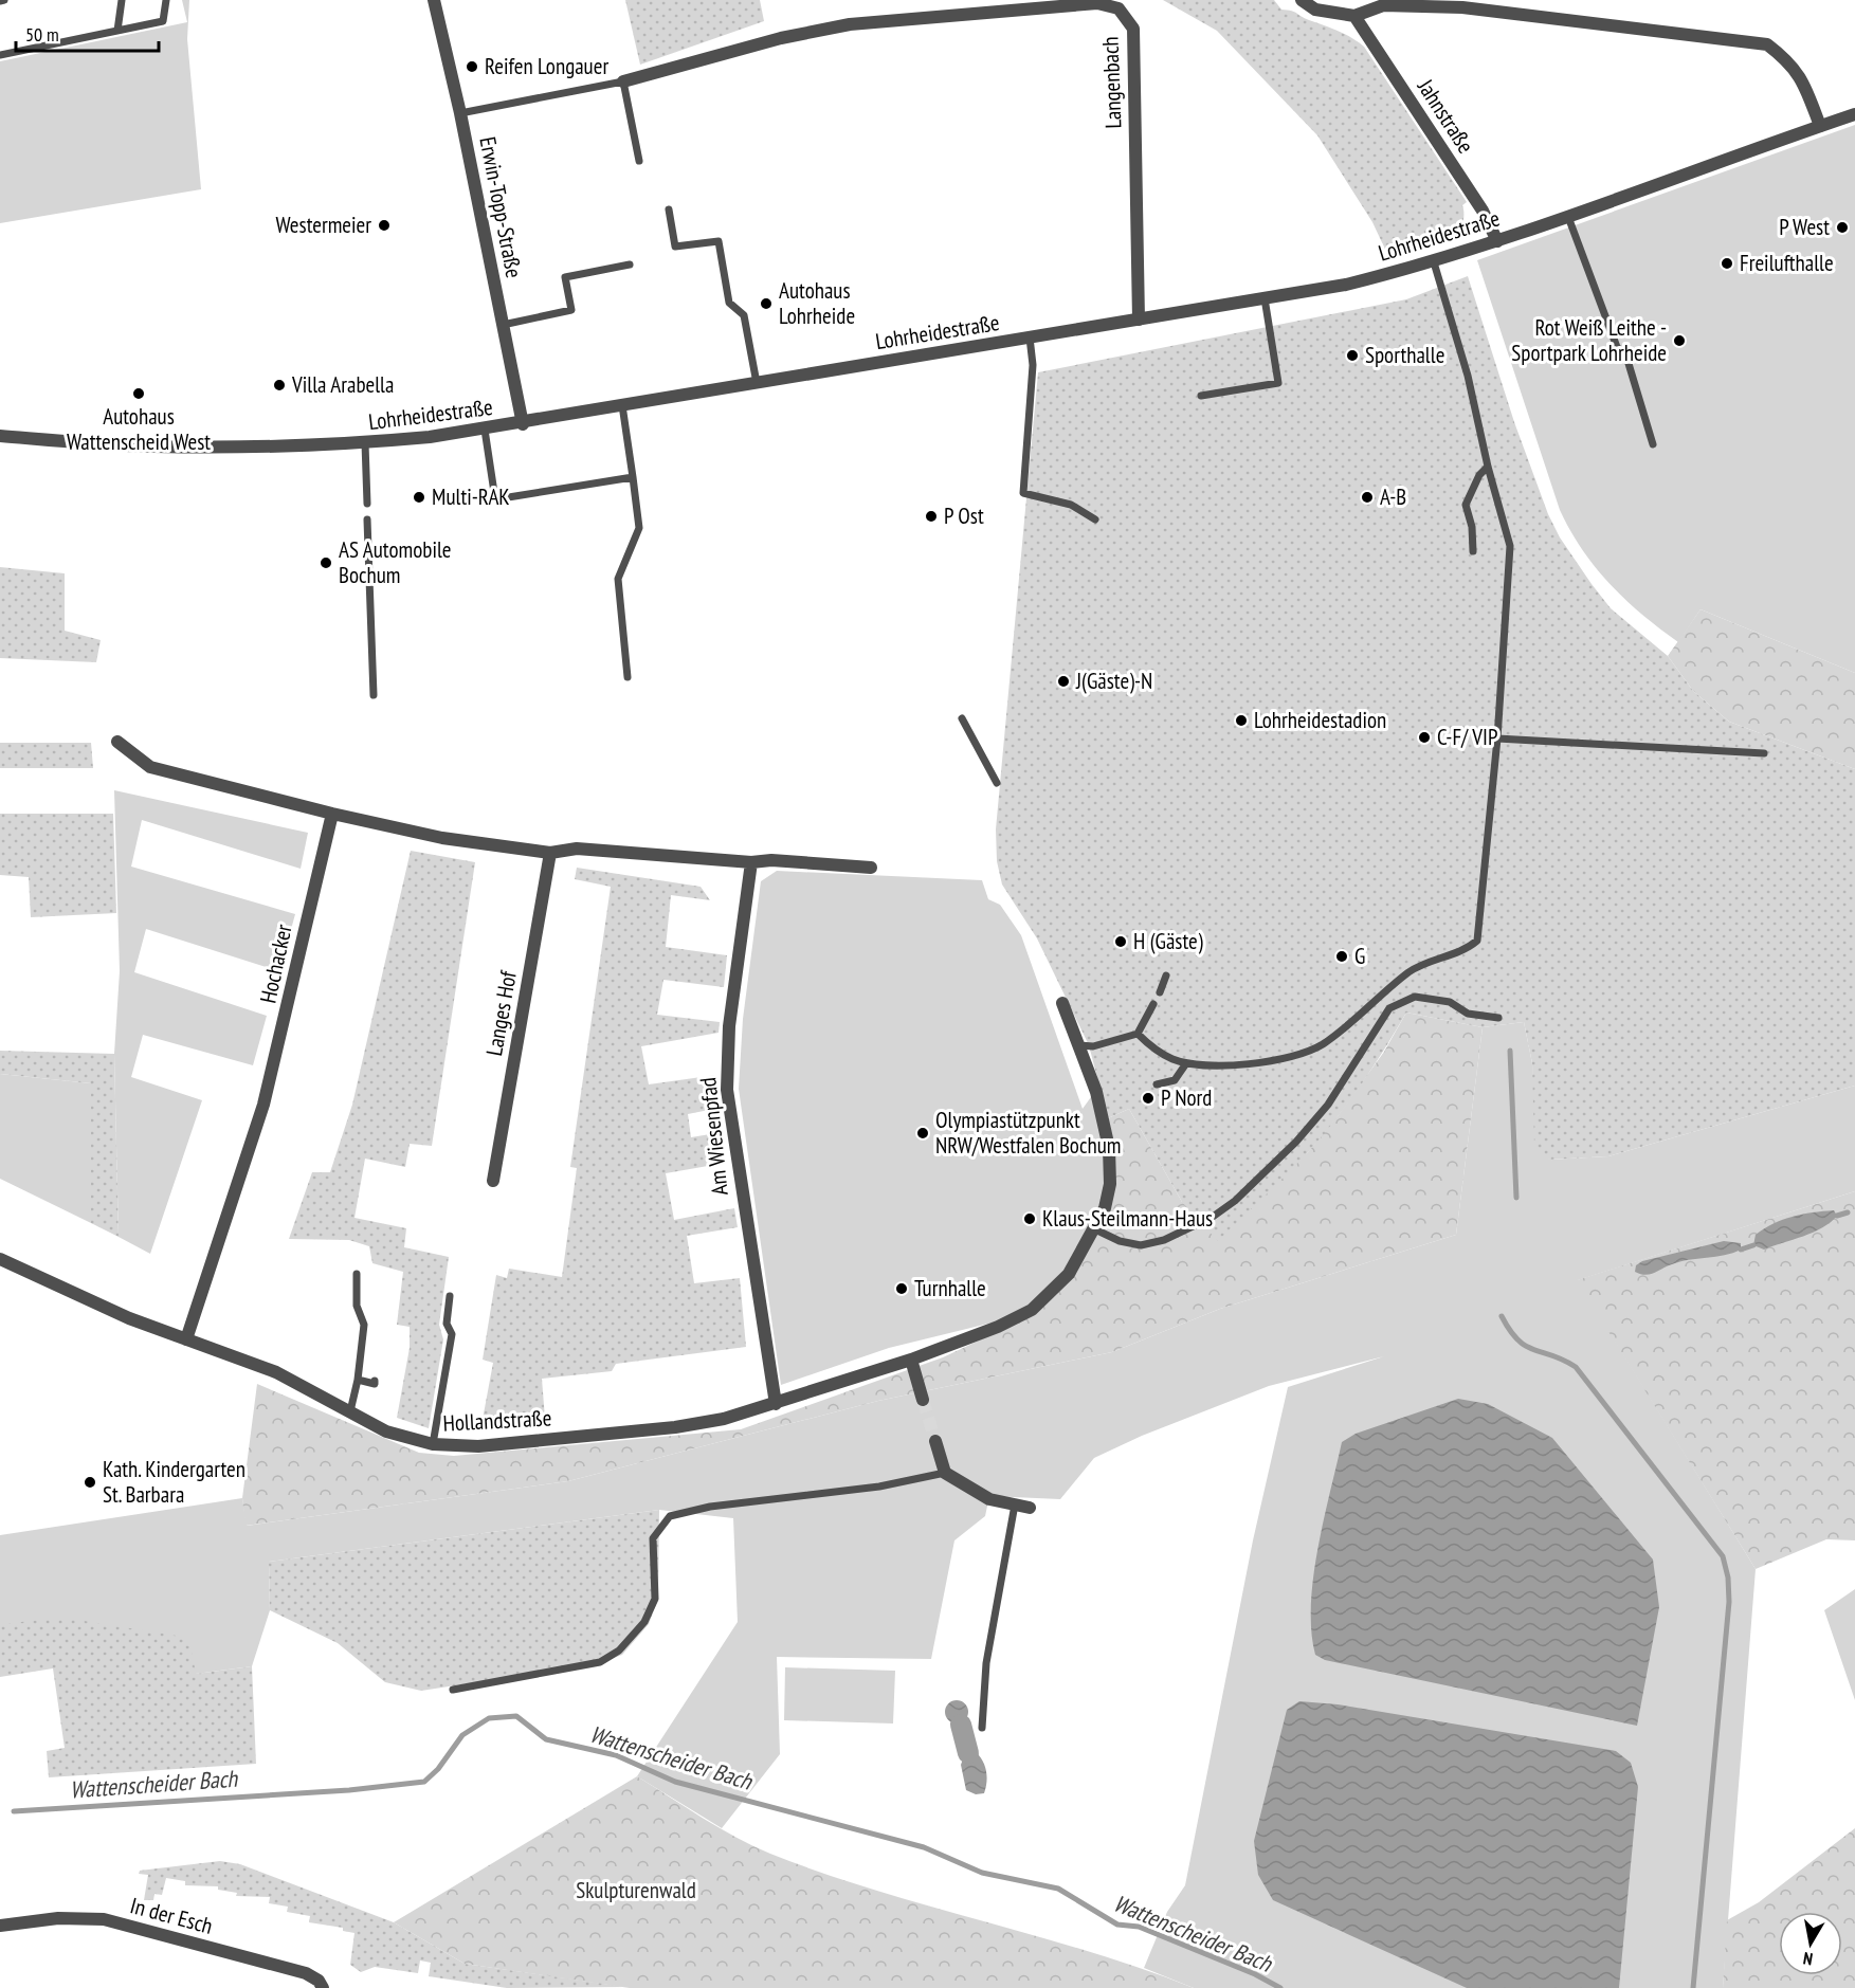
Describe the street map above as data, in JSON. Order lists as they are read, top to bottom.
{
  "streets": {
    "street": [
      "Langenbach",
      "Jahnstraße",
      "Erwin-Topp-Straße",
      "Lohrheidestraße",
      "Hochacker",
      "Langes Hof",
      "Am Wiesenpfad",
      "Hollandstraße",
      "In der Esch"
    ]
  },
  "crossings": [
    ["Langenbach", "Lohrheidestraße"],
    ["Jahnstraße", "Lohrheidestraße"],
    ["Erwin-Topp-Straße", "Lohrheidestraße"],
    ["Hochacker", "Hollandstraße"],
    ["Am Wiesenpfad", "Hollandstraße"]
  ],
  "water": ["Wattenscheider Bach"],
  "parks": ["Skulpturenwald"],
  "places": [
    "Reifen Longauer",
    "Westermeier",
    "P West",
    "Freilufthalle",
    "Autohaus Lohrheide",
    "Rot Weiß Leithe - Sportpark Lohrheide",
    "Sporthalle",
    "Villa Arabella",
    "Autohaus Wattenscheid West",
    "Multi-RAK",
    "A-B",
    "P Ost",
    "AS Automobile Bochum",
    "J(Gäste)-N",
    "Lohrheidestadion",
    "C-F/ VIP",
    "H (Gäste)",
    "G",
    "P Nord",
    "Olympiastützpunkt NRW/Westfalen Bochum",
    "Klaus-Steilmann-Haus",
    "Turnhalle",
    "Kath. Kindergarten St. Barbara"
  ],
  "scale_bar": "50 m",
  "north": "bottom"
}
